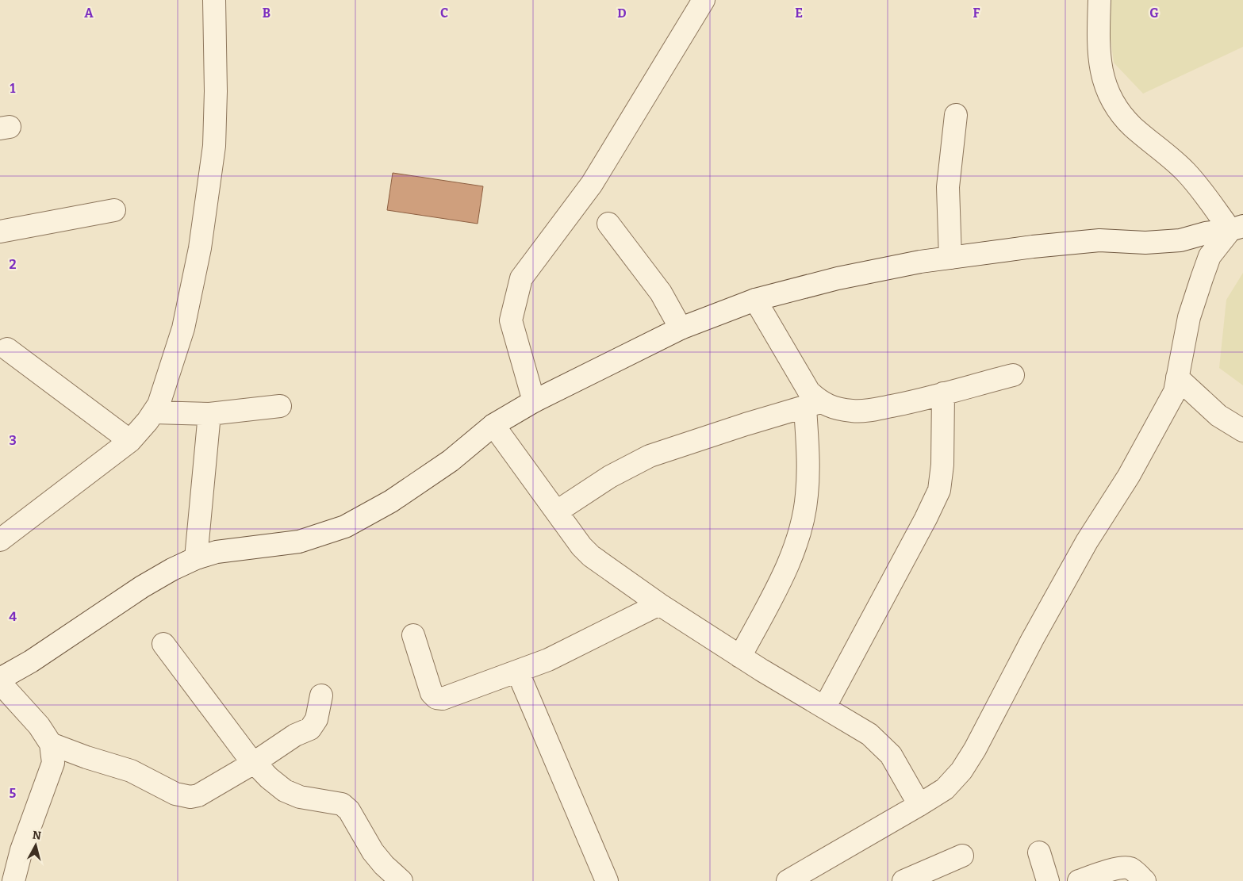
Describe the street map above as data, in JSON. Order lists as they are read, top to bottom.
{
  "north": "top",
  "grid": {
    "columns": [
      "A",
      "B",
      "C",
      "D",
      "E",
      "F",
      "G"
    ],
    "rows": [
      "1",
      "2",
      "3",
      "4",
      "5"
    ]
  }
}
